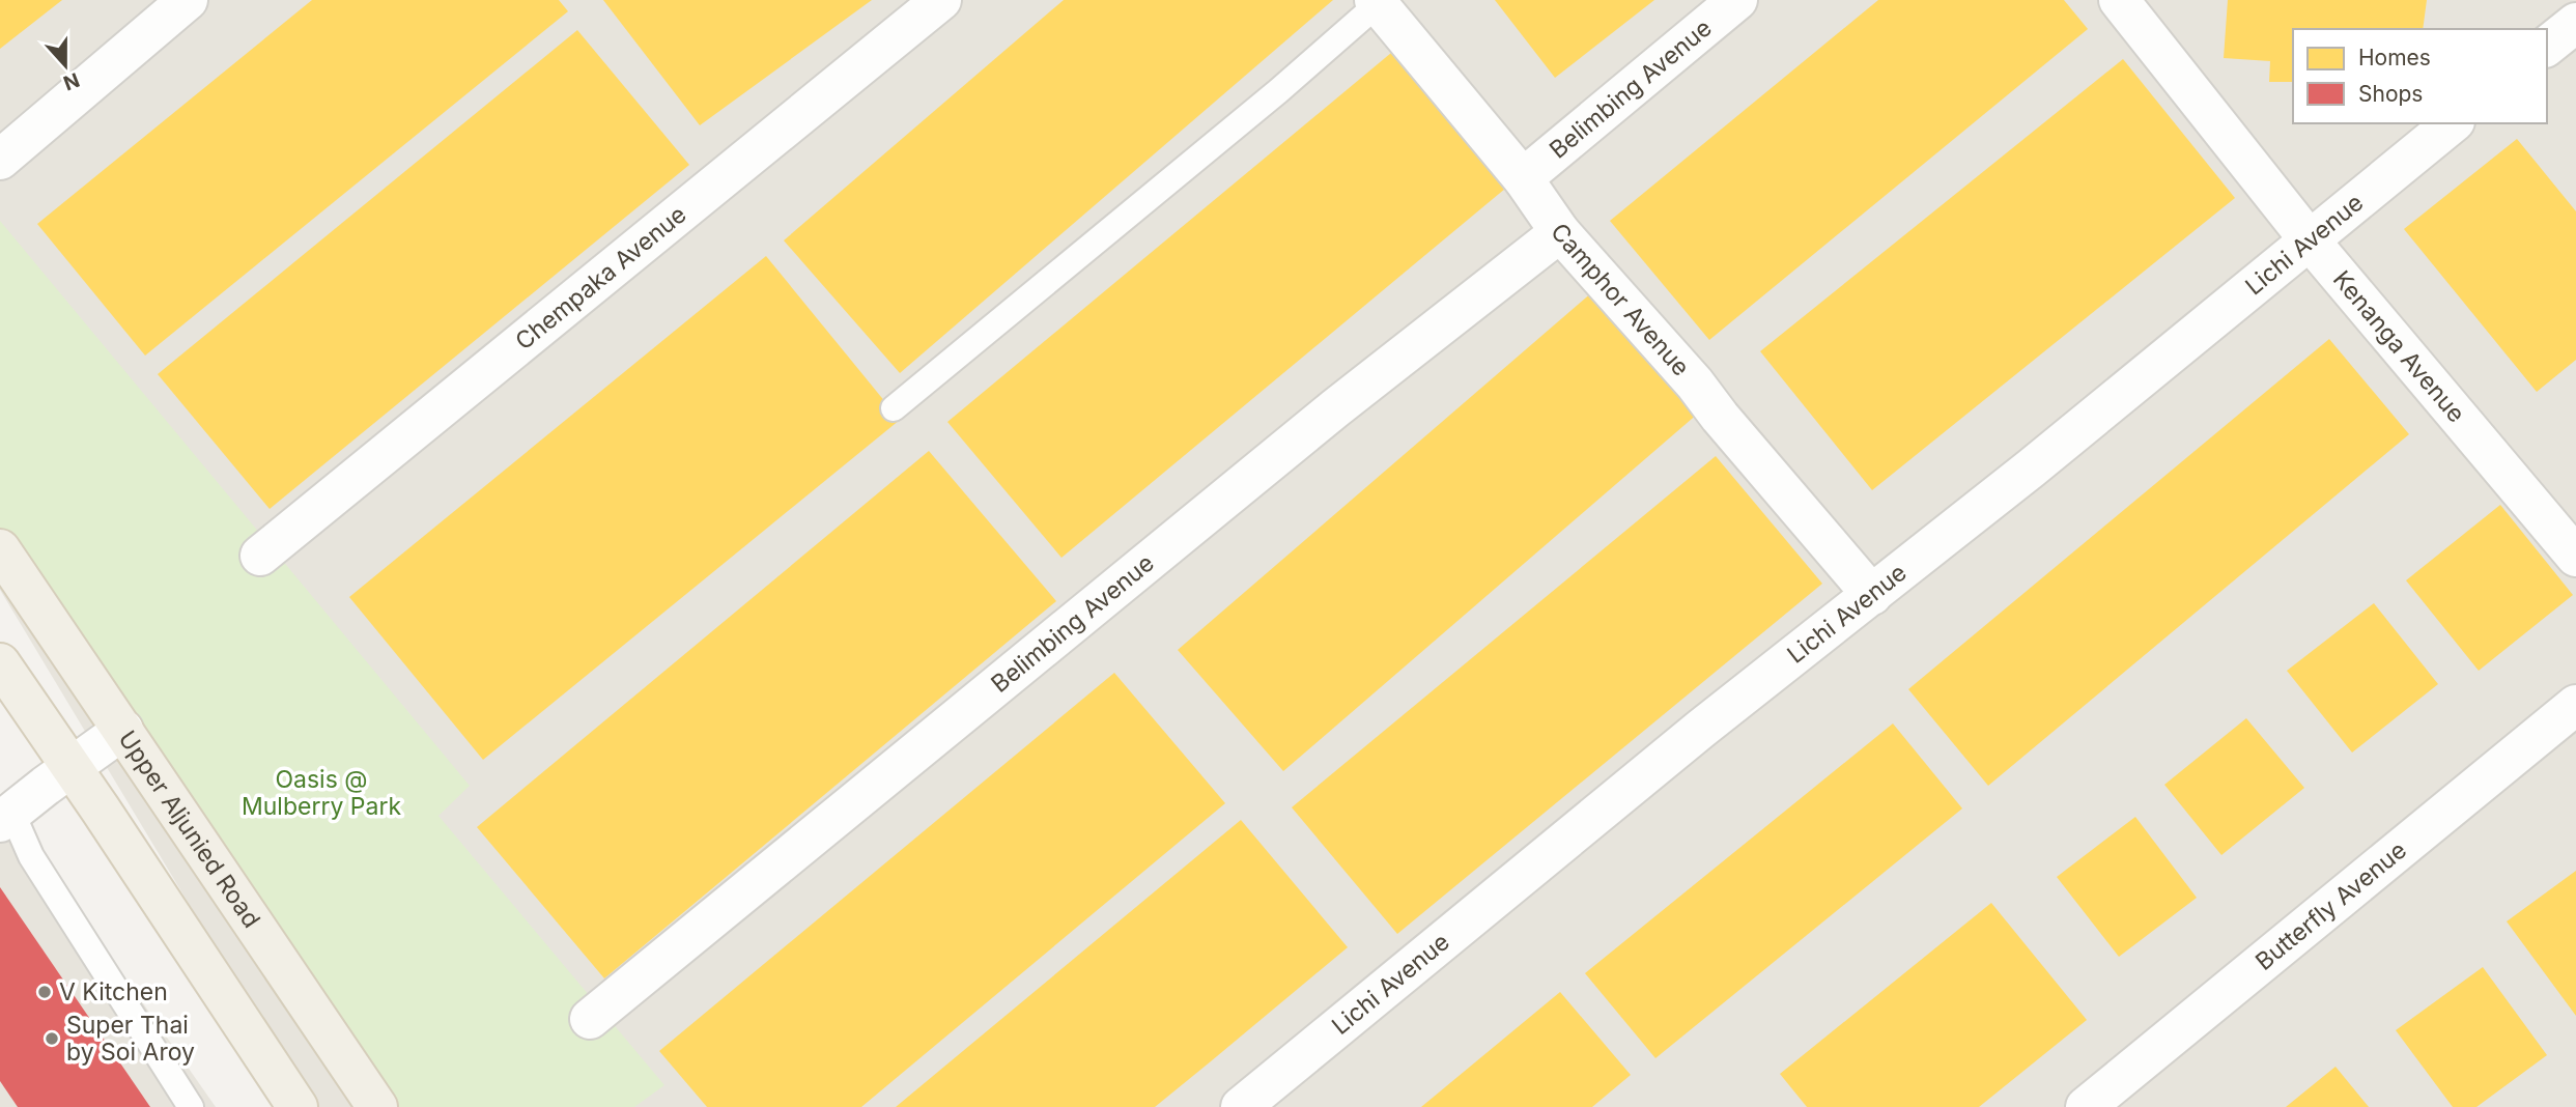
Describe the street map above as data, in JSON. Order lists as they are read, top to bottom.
{
  "streets": {
    "main road": ["Upper Aljunied Road"],
    "street": [
      "Belimbing Avenue",
      "Lichi Avenue",
      "Chempaka Avenue",
      "Camphor Avenue",
      "Kenanga Avenue",
      "Butterfly Avenue"
    ]
  },
  "crossings": [
    ["Belimbing Avenue", "Camphor Avenue"],
    ["Lichi Avenue", "Camphor Avenue"],
    ["Lichi Avenue", "Kenanga Avenue"]
  ],
  "parks": ["Oasis @ Mulberry Park"],
  "places": ["V Kitchen", "Super Thai by Soi Aroy"],
  "legend": ["Homes", "Shops"],
  "north": "bottom"
}
